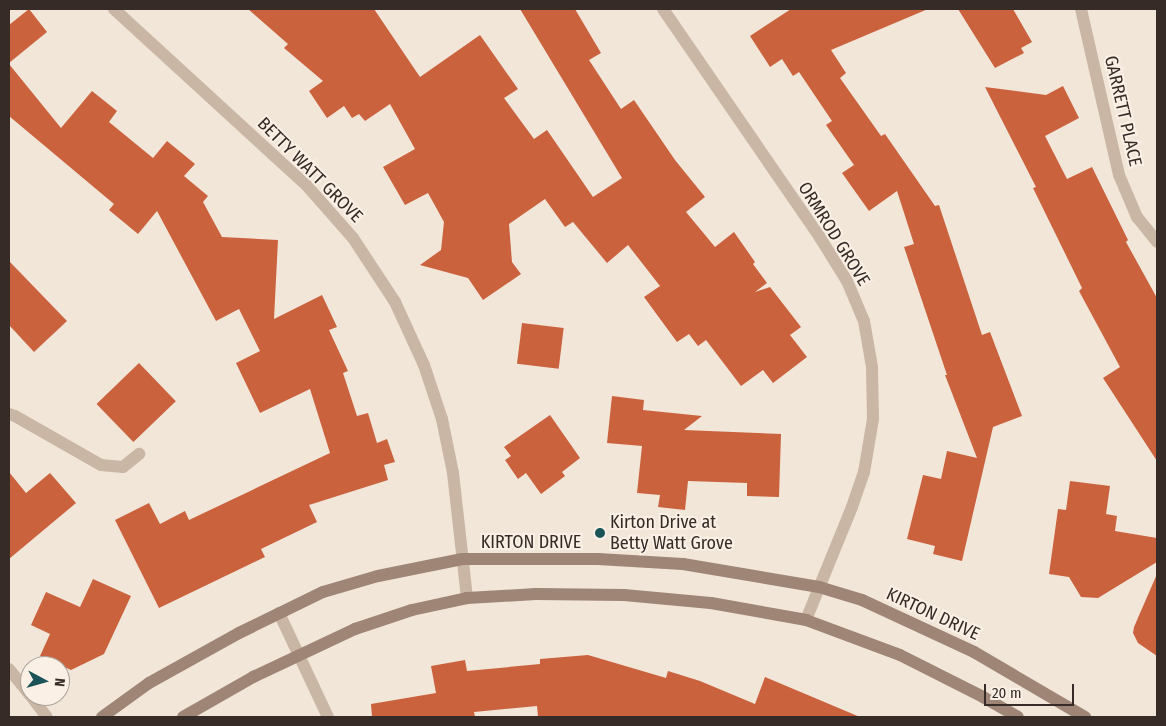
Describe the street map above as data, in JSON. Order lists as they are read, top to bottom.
{
  "streets": {
    "street": [
      "GARRETT PLACE",
      "BETTY WATT GROVE",
      "ORMROD GROVE",
      "KIRTON DRIVE"
    ]
  },
  "crossings": [
    ["BETTY WATT GROVE", "KIRTON DRIVE"],
    ["ORMROD GROVE", "KIRTON DRIVE"]
  ],
  "places": ["Kirton Drive at Betty Watt Grove"],
  "scale_bar": "20 m",
  "north": "right"
}
